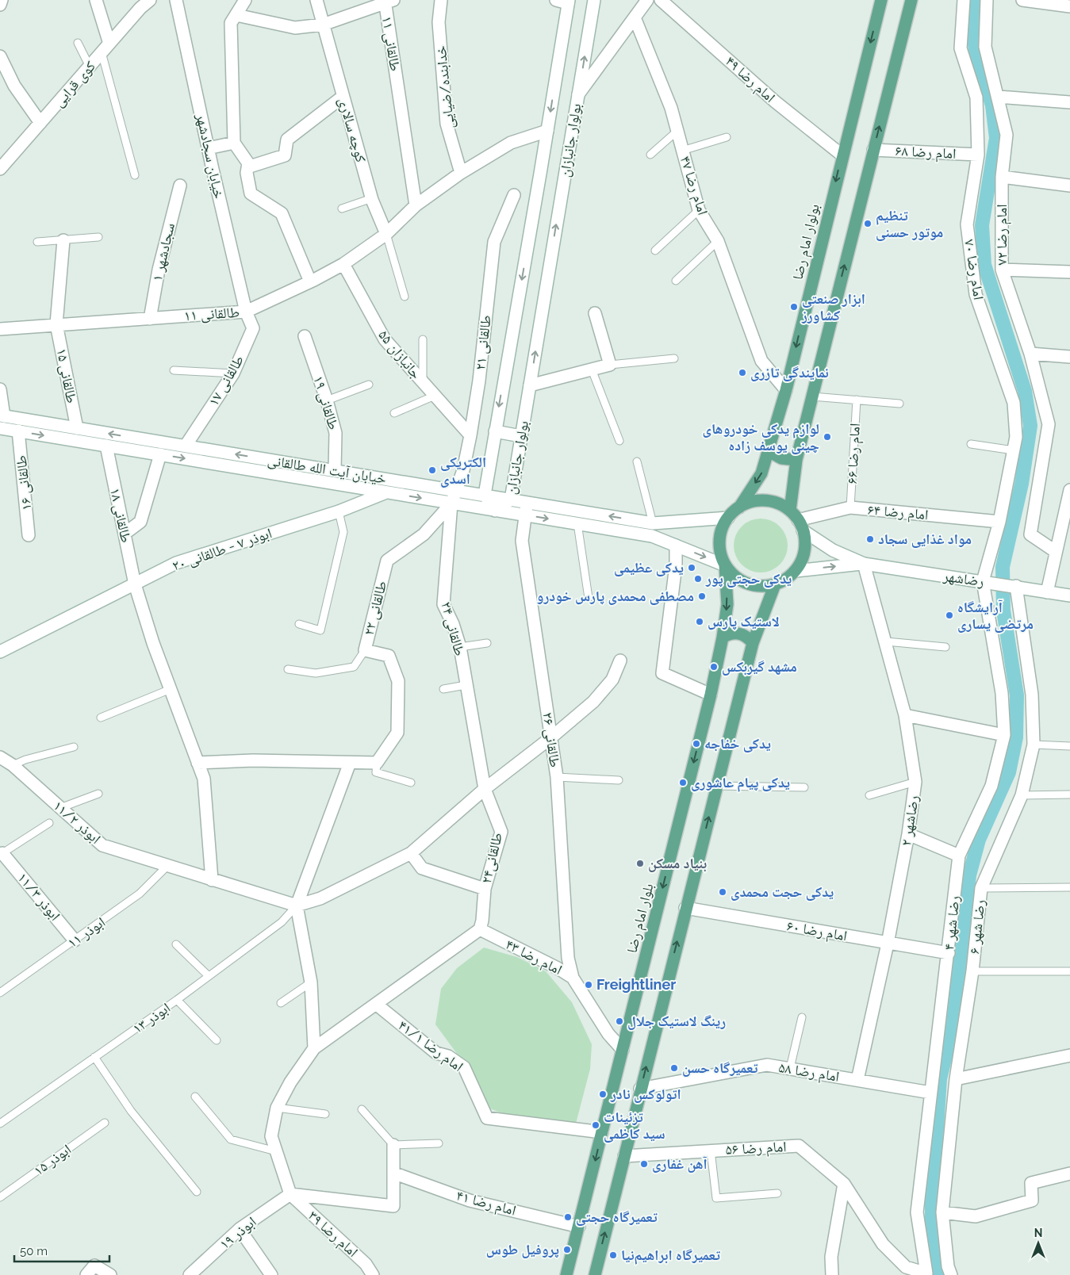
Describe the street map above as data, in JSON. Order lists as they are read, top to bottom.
{
  "streets": {
    "main road": ["بولوار امام رضا", "بلوار امام رضا"],
    "street": [
      "طالقانی ۱۱",
      "امام رضا ۴۹",
      "کوی قرایی",
      "خدابنده/ضیایی",
      "کوچه سالاری",
      "بولوار جانبازان",
      "امام رضا ۶۸",
      "خیابان سجادشهر",
      "امام رضا ۴۷",
      "امام رضا ۷۲",
      "سجادشهر ۱",
      "امام رضا ۷۰",
      "طالقانی ۲۱",
      "جانبازان ۵۵",
      "طالقانی ۱۵",
      "طالقانی ۱۷",
      "طالقانی ۱۹",
      "خیابان آیت الله طالقانی",
      "طالقانی ۱۶",
      "امام رضا ۶۴",
      "طالقانی ۱۸",
      "ابوذر ۷ - طالقانی ۲۰",
      "رضاشهر",
      "طالقانی ۲۲",
      "طالقانی ۲۴",
      "طالقانی ۲۶",
      "رضاشهر ۲",
      "ابوذر ۱۱/۲",
      "طالقانی۲۴",
      "ابوذر ۱۱/۳",
      "رضا شهر ۴",
      "رضا شهر ۶",
      "امام رضا ۶۰",
      "امام رضا ۴۳",
      "امام رضا ۴۱/۱",
      "امام رضا ۵۸",
      "امام رضا ۵۶",
      "امام رضا ۴۱",
      "ابوذر ۱۹",
      "امام رضا ۳۹"
    ],
    "lane": [
      "امام رضا ۶۶",
      "ابوذر ۱۱",
      "ابوذر ۱۳",
      "ابوذر ۱۵"
    ]
  },
  "crossings": [
    ["طالقانی ۱۱", "خدابنده/ضیایی"],
    ["طالقانی ۱۱", "کوچه سالاری"],
    ["طالقانی ۱۱", "بولوار جانبازان"],
    ["طالقانی ۱۱", "خیابان سجادشهر"],
    ["طالقانی ۱۱", "سجادشهر ۱"],
    ["طالقانی ۱۱", "جانبازان ۵۵"],
    ["طالقانی ۱۱", "طالقانی ۱۵"],
    ["طالقانی ۱۱", "طالقانی ۱۷"],
    ["امام رضا ۴۹", "بولوار امام رضا"],
    ["بولوار جانبازان", "خیابان آیت الله طالقانی"],
    ["امام رضا ۶۸", "امام رضا ۷۰"],
    ["خیابان سجادشهر", "طالقانی ۱۷"],
    ["امام رضا ۴۷", "بولوار امام رضا"],
    ["بولوار امام رضا", "خیابان آیت الله طالقانی"],
    ["بولوار امام رضا", "امام رضا ۶۴"],
    ["بولوار امام رضا", "بلوار امام رضا"],
    ["امام رضا ۷۰", "امام رضا ۶۴"],
    ["امام رضا ۷۰", "رضاشهر"],
    ["امام رضا ۷۰", "رضا شهر ۴"],
    ["طالقانی ۲۱", "جانبازان ۵۵"],
    ["طالقانی ۲۱", "خیابان آیت الله طالقانی"],
    ["طالقانی ۲۱", "طالقانی ۲۴"],
    ["طالقانی ۱۵", "خیابان آیت الله طالقانی"],
    ["طالقانی ۱۷", "خیابان آیت الله طالقانی"],
    ["طالقانی ۱۹", "خیابان آیت الله طالقانی"],
    ["امام رضا ۶۶", "امام رضا ۶۴"],
    ["خیابان آیت الله طالقانی", "طالقانی ۱۶"],
    ["خیابان آیت الله طالقانی", "امام رضا ۶۴"],
    ["خیابان آیت الله طالقانی", "طالقانی ۱۸"],
    ["خیابان آیت الله طالقانی", "ابوذر ۷ - طالقانی ۲۰"],
    ["خیابان آیت الله طالقانی", "طالقانی ۲۲"],
    ["خیابان آیت الله طالقانی", "طالقانی ۲۴"],
    ["خیابان آیت الله طالقانی", "طالقانی ۲۶"],
    ["خیابان آیت الله طالقانی", "بلوار امام رضا"],
    ["امام رضا ۶۴", "بلوار امام رضا"],
    ["طالقانی ۱۸", "ابوذر ۷ - طالقانی ۲۰"],
    ["طالقانی ۱۸", "ابوذر ۱۱/۲"],
    ["رضاشهر", "رضاشهر ۲"],
    ["رضاشهر", "رضا شهر ۴"],
    ["رضاشهر", "رضا شهر ۶"],
    ["طالقانی ۲۲", "طالقانی ۲۴"],
    ["طالقانی ۲۴", "طالقانی۲۴"],
    ["طالقانی ۲۶", "امام رضا ۴۳"],
    ["رضاشهر ۲", "امام رضا ۶۰"],
    ["رضاشهر ۲", "امام رضا ۵۸"],
    ["ابوذر ۱۱/۲", "ابوذر ۱۱"],
    ["ابوذر ۱۱/۲", "ابوذر ۱۳"],
    ["طالقانی۲۴", "امام رضا ۴۳"],
    ["ابوذر ۱۱/۳", "ابوذر ۱۱"],
    ["بلوار امام رضا", "امام رضا ۴۳"],
    ["بلوار امام رضا", "امام رضا ۴۱/۱"],
    ["بلوار امام رضا", "امام رضا ۴۱"],
    ["رضا شهر ۴", "امام رضا ۶۰"],
    ["رضا شهر ۴", "امام رضا ۵۸"],
    ["رضا شهر ۴", "امام رضا ۵۶"],
    ["ابوذر ۱۹", "امام رضا ۳۹"]
  ],
  "places": [
    "تنظیم موتور حسنی",
    "ابزار صنعتی کشاورز",
    "نمایندگی تازری",
    "لوازم یدکی خودروهای چینی یوسف زاده",
    "الکتریکی اسدی",
    "مواد غذایی سجاد",
    "یدکی عظیمی",
    "یدکی حجتی پور",
    "مصطفی محمدی پارس خودرو",
    "آرایشگاه مرتضی یساری",
    "لاستیک پارس",
    "مشهد گیربکس",
    "یدکی خفاجه",
    "یدکی پیام عاشوری",
    "بنیاد مسکن",
    "یدکی حجت محمدی",
    "Freightliner",
    "رینگ لاستیک جلال",
    "تعمیرگاه حسن",
    "اتولوکس نادر",
    "تزئینات سید کاظمی",
    "آهن غفاری",
    "تعمیرگاه حجتی",
    "پروفیل طوس",
    "تعمیرگاه ابراهیم‌نیا"
  ],
  "scale_bar": "50 m",
  "north": "top"
}
